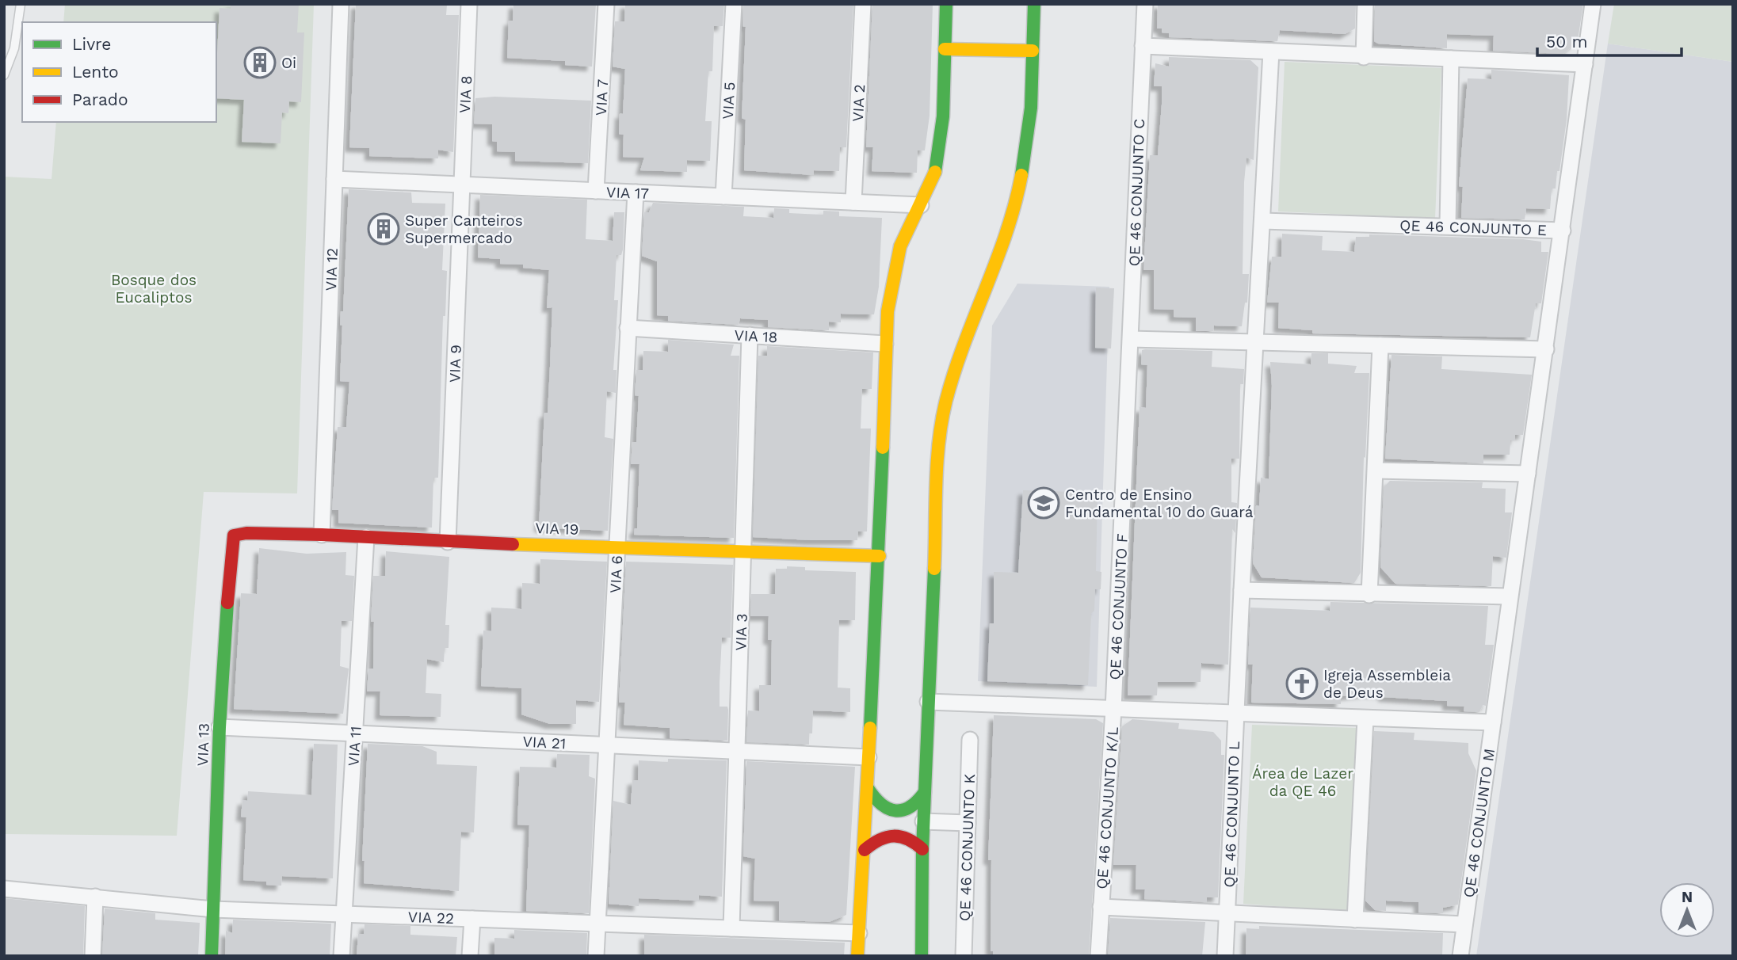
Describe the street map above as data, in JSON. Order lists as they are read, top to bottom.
{
  "streets": {
    "street": [
      "VIA 8",
      "VIA 7",
      "VIA 5",
      "VIA 2",
      "VIA 17",
      "QE 46 CONJUNTO C",
      "QE 46 CONJUNTO E",
      "VIA 12",
      "VIA 18",
      "VIA 9",
      "VIA 19",
      "VIA 6",
      "QE 46 CONJUNTO F",
      "VIA 3",
      "VIA 21",
      "VIA 13",
      "VIA 11",
      "QE 46 CONJUNTO K/L",
      "QE 46 CONJUNTO L",
      "QE 46 CONJUNTO M",
      "QE 46 CONJUNTO K",
      "VIA 22"
    ]
  },
  "crossings": [
    ["VIA 8", "VIA 17"],
    ["VIA 8", "VIA 9"],
    ["VIA 7", "VIA 17"],
    ["VIA 5", "VIA 17"],
    ["VIA 2", "VIA 17"],
    ["VIA 17", "VIA 12"],
    ["VIA 17", "VIA 9"],
    ["VIA 17", "VIA 6"],
    ["QE 46 CONJUNTO C", "QE 46 CONJUNTO F"],
    ["QE 46 CONJUNTO E", "QE 46 CONJUNTO L"],
    ["QE 46 CONJUNTO E", "QE 46 CONJUNTO M"],
    ["VIA 12", "VIA 19"],
    ["VIA 18", "VIA 6"],
    ["VIA 18", "VIA 3"],
    ["VIA 9", "VIA 19"],
    ["VIA 19", "VIA 6"],
    ["VIA 19", "VIA 3"],
    ["VIA 19", "VIA 13"],
    ["VIA 19", "VIA 11"],
    ["VIA 6", "VIA 21"],
    ["VIA 6", "VIA 22"],
    ["QE 46 CONJUNTO F", "QE 46 CONJUNTO K/L"],
    ["VIA 3", "VIA 21"],
    ["VIA 3", "VIA 22"],
    ["VIA 21", "VIA 13"],
    ["VIA 21", "VIA 11"],
    ["VIA 13", "VIA 22"],
    ["VIA 11", "VIA 22"]
  ],
  "parks": ["Bosque dos Eucaliptos", "Área de Lazer da QE 46"],
  "places": {
    "building": ["Oi", "Super Canteiros Supermercado"],
    "school or university": ["Centro de Ensino Fundamental 10 do Guará"],
    "church": ["Igreja Assembleia de Deus"]
  },
  "legend": ["Livre", "Lento", "Parado"],
  "scale_bar": "50 m",
  "north": "top"
}
